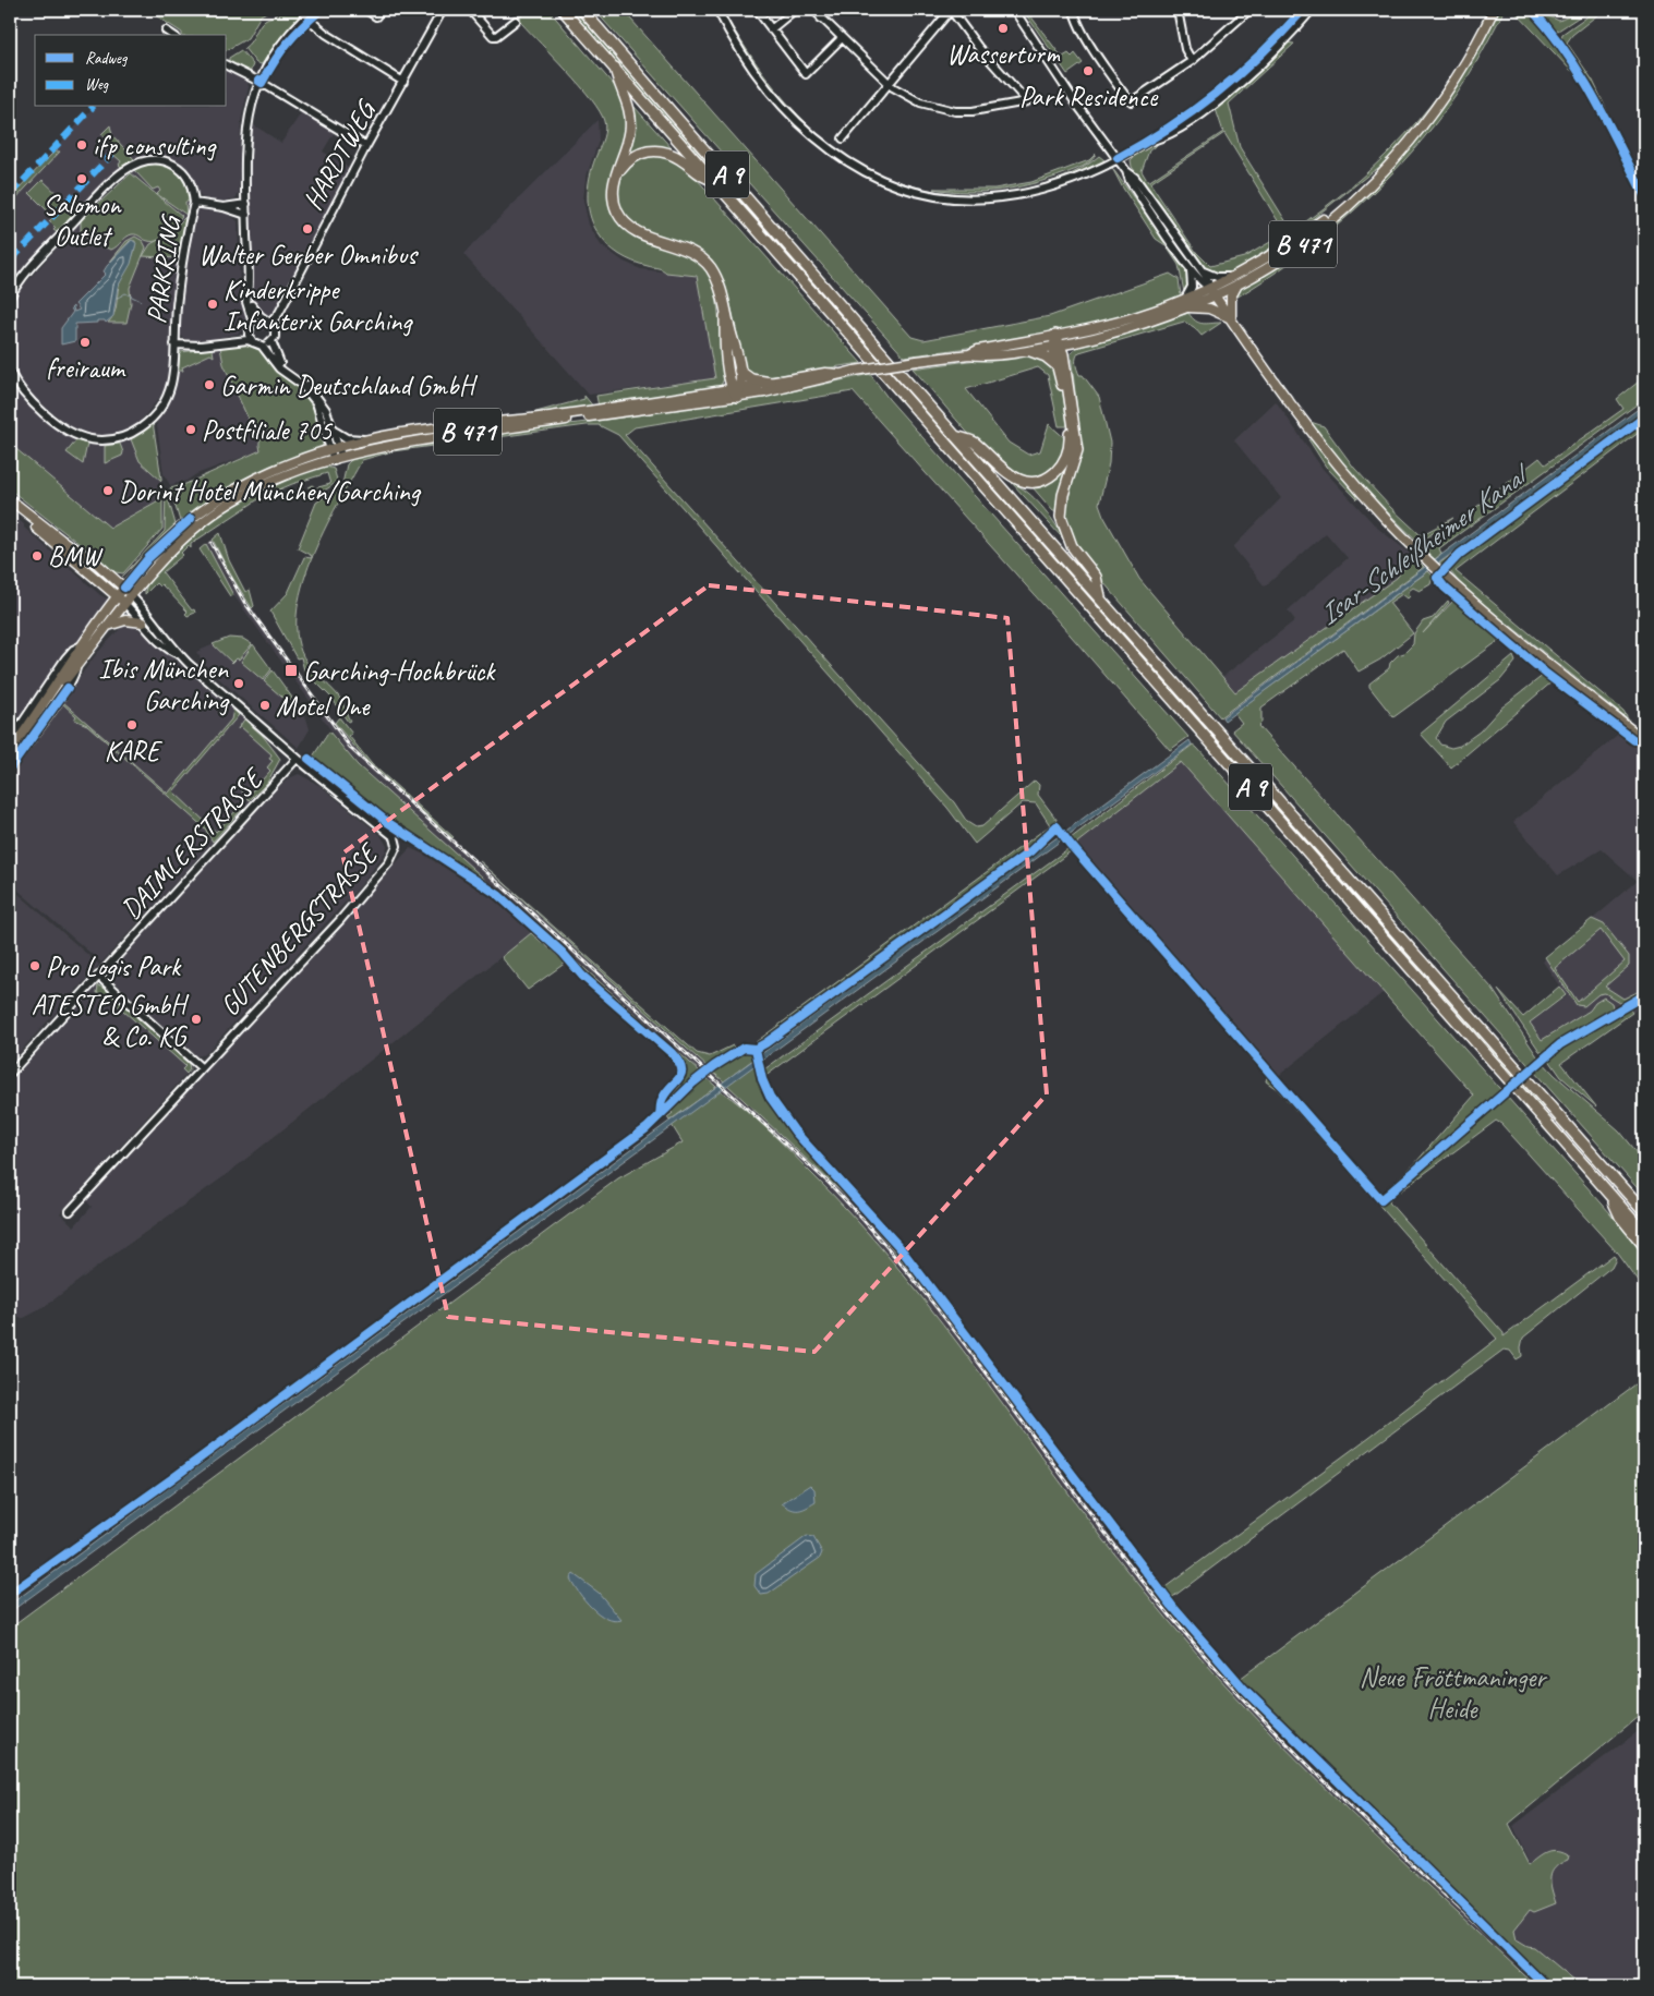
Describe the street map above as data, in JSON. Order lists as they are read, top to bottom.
{
  "streets": {
    "highway": ["A 9"],
    "main road": ["B 471"],
    "street": [
      "HARDTWEG",
      "PARKRING",
      "DAIMLERSTRASSE",
      "GUTENBERGSTRASSE"
    ]
  },
  "crossings": [
    ["HARDTWEG", "PARKRING"],
    ["B 471", "DAIMLERSTRASSE"],
    ["DAIMLERSTRASSE", "GUTENBERGSTRASSE"]
  ],
  "water": ["Isar-Schleißheimer Kanal"],
  "parks": ["Neue Fröttmaninger Heide"],
  "places": {
    "other": [
      "Wasserturm",
      "Park Residence",
      "ifp consulting",
      "Salomon Outlet",
      "Walter Gerber Omnibus",
      "Kinderkrippe Infanterix Garching",
      "freiraum",
      "Garmin Deutschland GmbH",
      "Postfiliale 705",
      "Dorint Hotel München/Garching",
      "BMW",
      "Ibis München Garching",
      "Motel One",
      "KARE",
      "Pro Logis Park",
      "ATESTEO GmbH & Co. KG"
    ],
    "transit": ["Garching-Hochbrück"]
  },
  "legend": ["Radweg", "Weg"]
}
